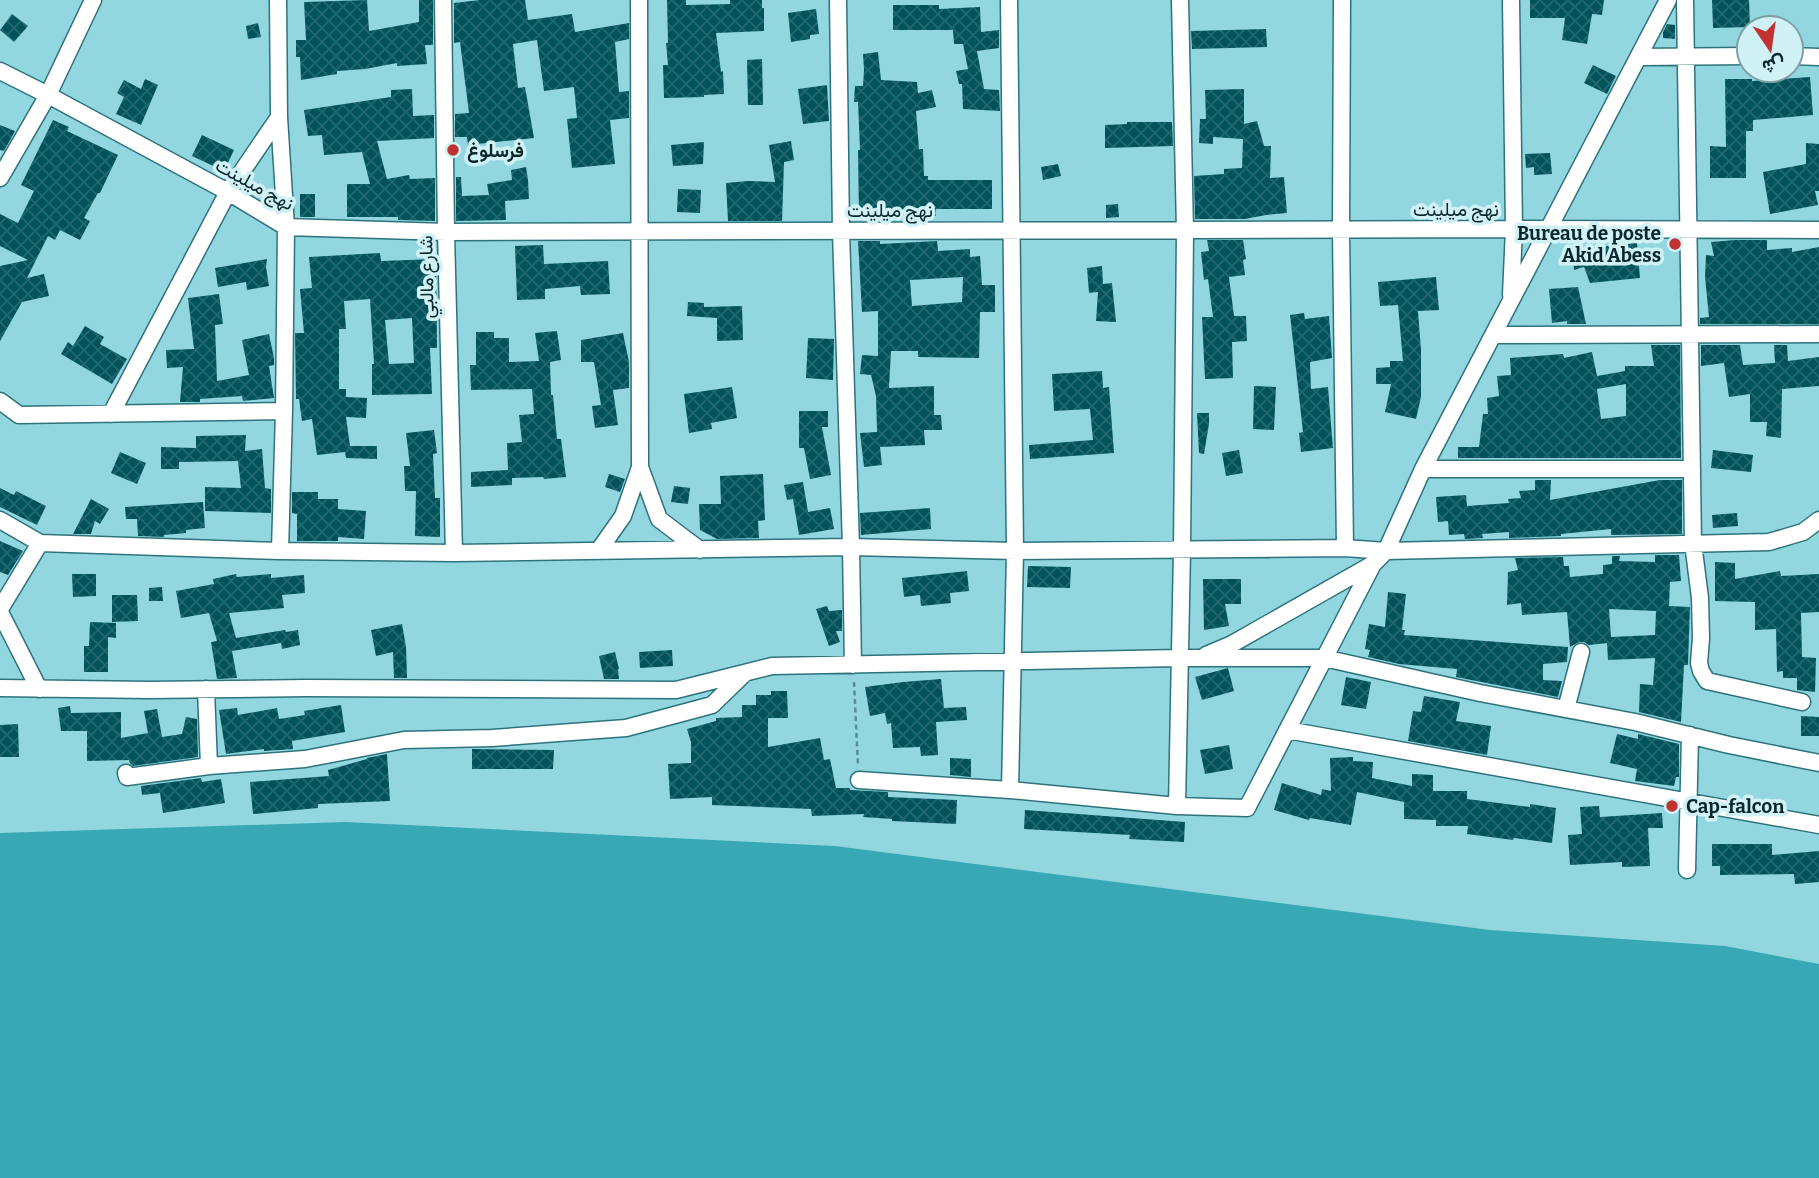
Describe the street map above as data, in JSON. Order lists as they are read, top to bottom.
{
  "streets": {
    "street": ["نهج ميلينت", "شارع مالبي"]
  },
  "crossings": [
    ["نهج ميلينت", "شارع مالبي"]
  ],
  "places": ["فرسلوغ", "Bureau de poste Akid Abess", "Cap-falcon"],
  "north": "bottom"
}
